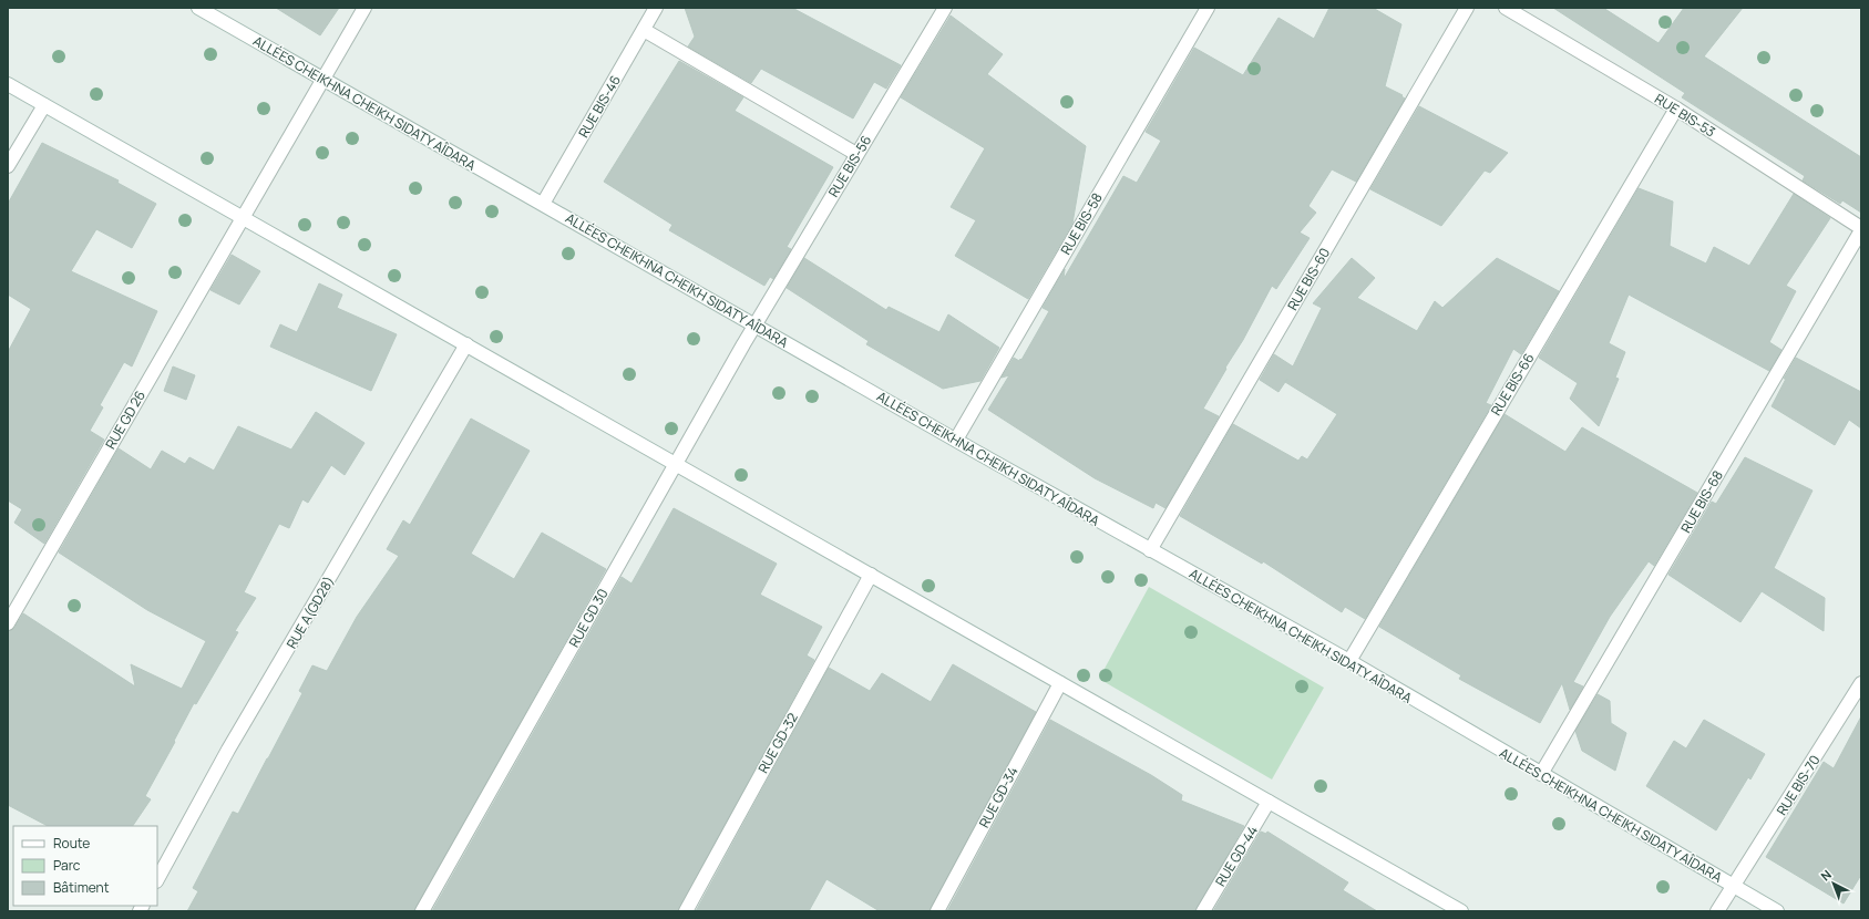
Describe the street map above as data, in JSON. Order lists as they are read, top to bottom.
{
  "streets": {
    "street": [
      "ALLÉES CHEIKHNA CHEIKH SIDATY AÎDARA",
      "RUE BIS-46",
      "RUE BIS-53",
      "RUE BIS-56",
      "RUE BIS-58",
      "RUE BIS-60",
      "RUE BIS-66",
      "RUE GD 26",
      "RUE BIS-68",
      "RUE A(GD28)",
      "RUE GD 30",
      "RUE GD-32",
      "RUE BIS-70",
      "RUE GD-34",
      "RUE GD-44"
    ]
  },
  "crossings": [
    ["ALLÉES CHEIKHNA CHEIKH SIDATY AÎDARA", "RUE BIS-46"],
    ["ALLÉES CHEIKHNA CHEIKH SIDATY AÎDARA", "RUE BIS-56"],
    ["ALLÉES CHEIKHNA CHEIKH SIDATY AÎDARA", "RUE BIS-58"],
    ["ALLÉES CHEIKHNA CHEIKH SIDATY AÎDARA", "RUE BIS-60"],
    ["ALLÉES CHEIKHNA CHEIKH SIDATY AÎDARA", "RUE BIS-66"],
    ["ALLÉES CHEIKHNA CHEIKH SIDATY AÎDARA", "RUE GD 26"],
    ["ALLÉES CHEIKHNA CHEIKH SIDATY AÎDARA", "RUE BIS-68"],
    ["ALLÉES CHEIKHNA CHEIKH SIDATY AÎDARA", "RUE GD 30"],
    ["ALLÉES CHEIKHNA CHEIKH SIDATY AÎDARA", "RUE BIS-70"],
    ["RUE BIS-53", "RUE BIS-66"],
    ["RUE BIS-53", "RUE BIS-68"],
    ["RUE BIS-56", "RUE GD 30"]
  ],
  "legend": ["Route", "Parc", "Bâtiment"],
  "north": "top left"
}
